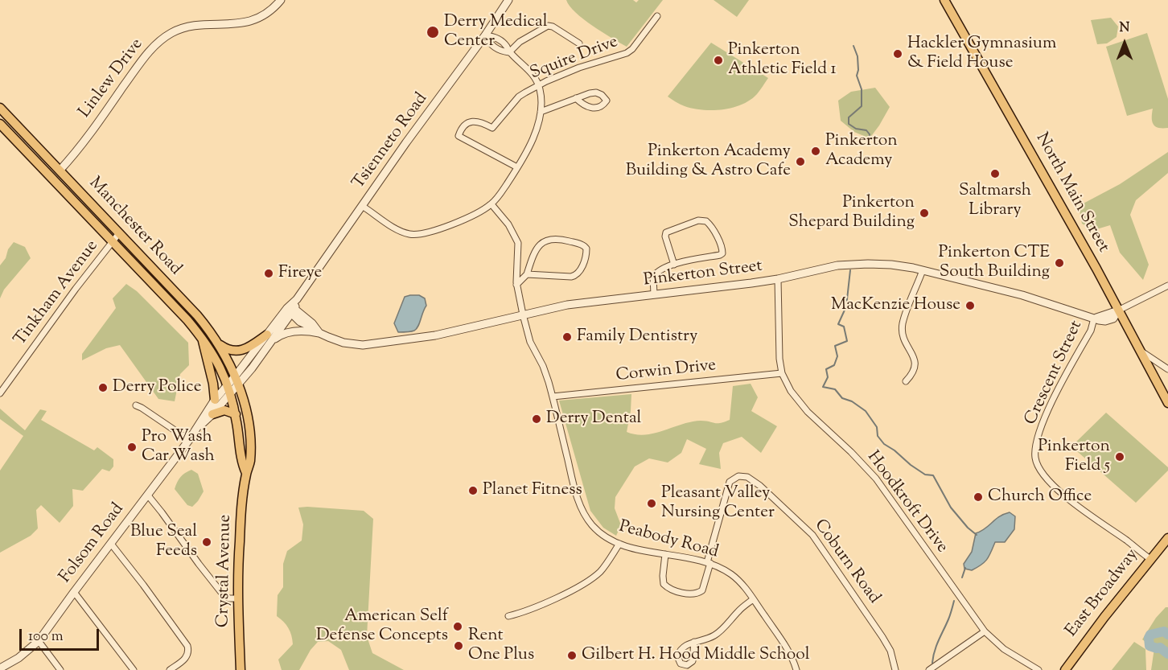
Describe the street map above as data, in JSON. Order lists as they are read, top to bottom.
{
  "streets": {
    "main road": [
      "North Main Street",
      "Manchester Road",
      "Crystal Avenue",
      "East Broadway"
    ],
    "street": [
      "Squire Drive",
      "Linlew Drive",
      "Tsienneto Road",
      "Pinkerton Street",
      "Tinkham Avenue",
      "Corwin Drive",
      "Crescent Street",
      "Hoodkroft Drive",
      "Peabody Road",
      "Folsom Road",
      "Coburn Road"
    ]
  },
  "crossings": [
    ["Linlew Drive", "Manchester Road"],
    ["Tsienneto Road", "Manchester Road"],
    ["Tsienneto Road", "Pinkerton Street"],
    ["Tsienneto Road", "Folsom Road"],
    ["Tsienneto Road", "Crystal Avenue"],
    ["North Main Street", "Pinkerton Street"],
    ["Manchester Road", "Tinkham Avenue"],
    ["Manchester Road", "Folsom Road"],
    ["Manchester Road", "Crystal Avenue"],
    ["Pinkerton Street", "Crescent Street"],
    ["Pinkerton Street", "Hoodkroft Drive"],
    ["Pinkerton Street", "Peabody Road"],
    ["Corwin Drive", "Hoodkroft Drive"],
    ["Corwin Drive", "Peabody Road"],
    ["Crescent Street", "East Broadway"],
    ["Peabody Road", "Coburn Road"],
    ["Folsom Road", "Crystal Avenue"]
  ],
  "places": [
    "Derry Medical Center",
    "Hackler Gymnasium & Field House",
    "Pinkerton Athletic Field 1",
    "Pinkerton Academy",
    "Pinkerton Academy Building & Astro Cafe",
    "Saltmarsh Library",
    "Pinkerton Shepard Building",
    "Pinkerton CTE South Building",
    "Fireye",
    "MacKenzie House",
    "Family Dentistry",
    "Derry Police",
    "Derry Dental",
    "Pro Wash Car Wash",
    "Pinkerton Field 5",
    "Planet Fitness",
    "Church Office",
    "Pleasant Valley Nursing Center",
    "Blue Seal Feeds",
    "American Self Defense Concepts",
    "Rent One Plus",
    "Gilbert H. Hood Middle School"
  ],
  "scale_bar": "100 m",
  "north": "top"
}
